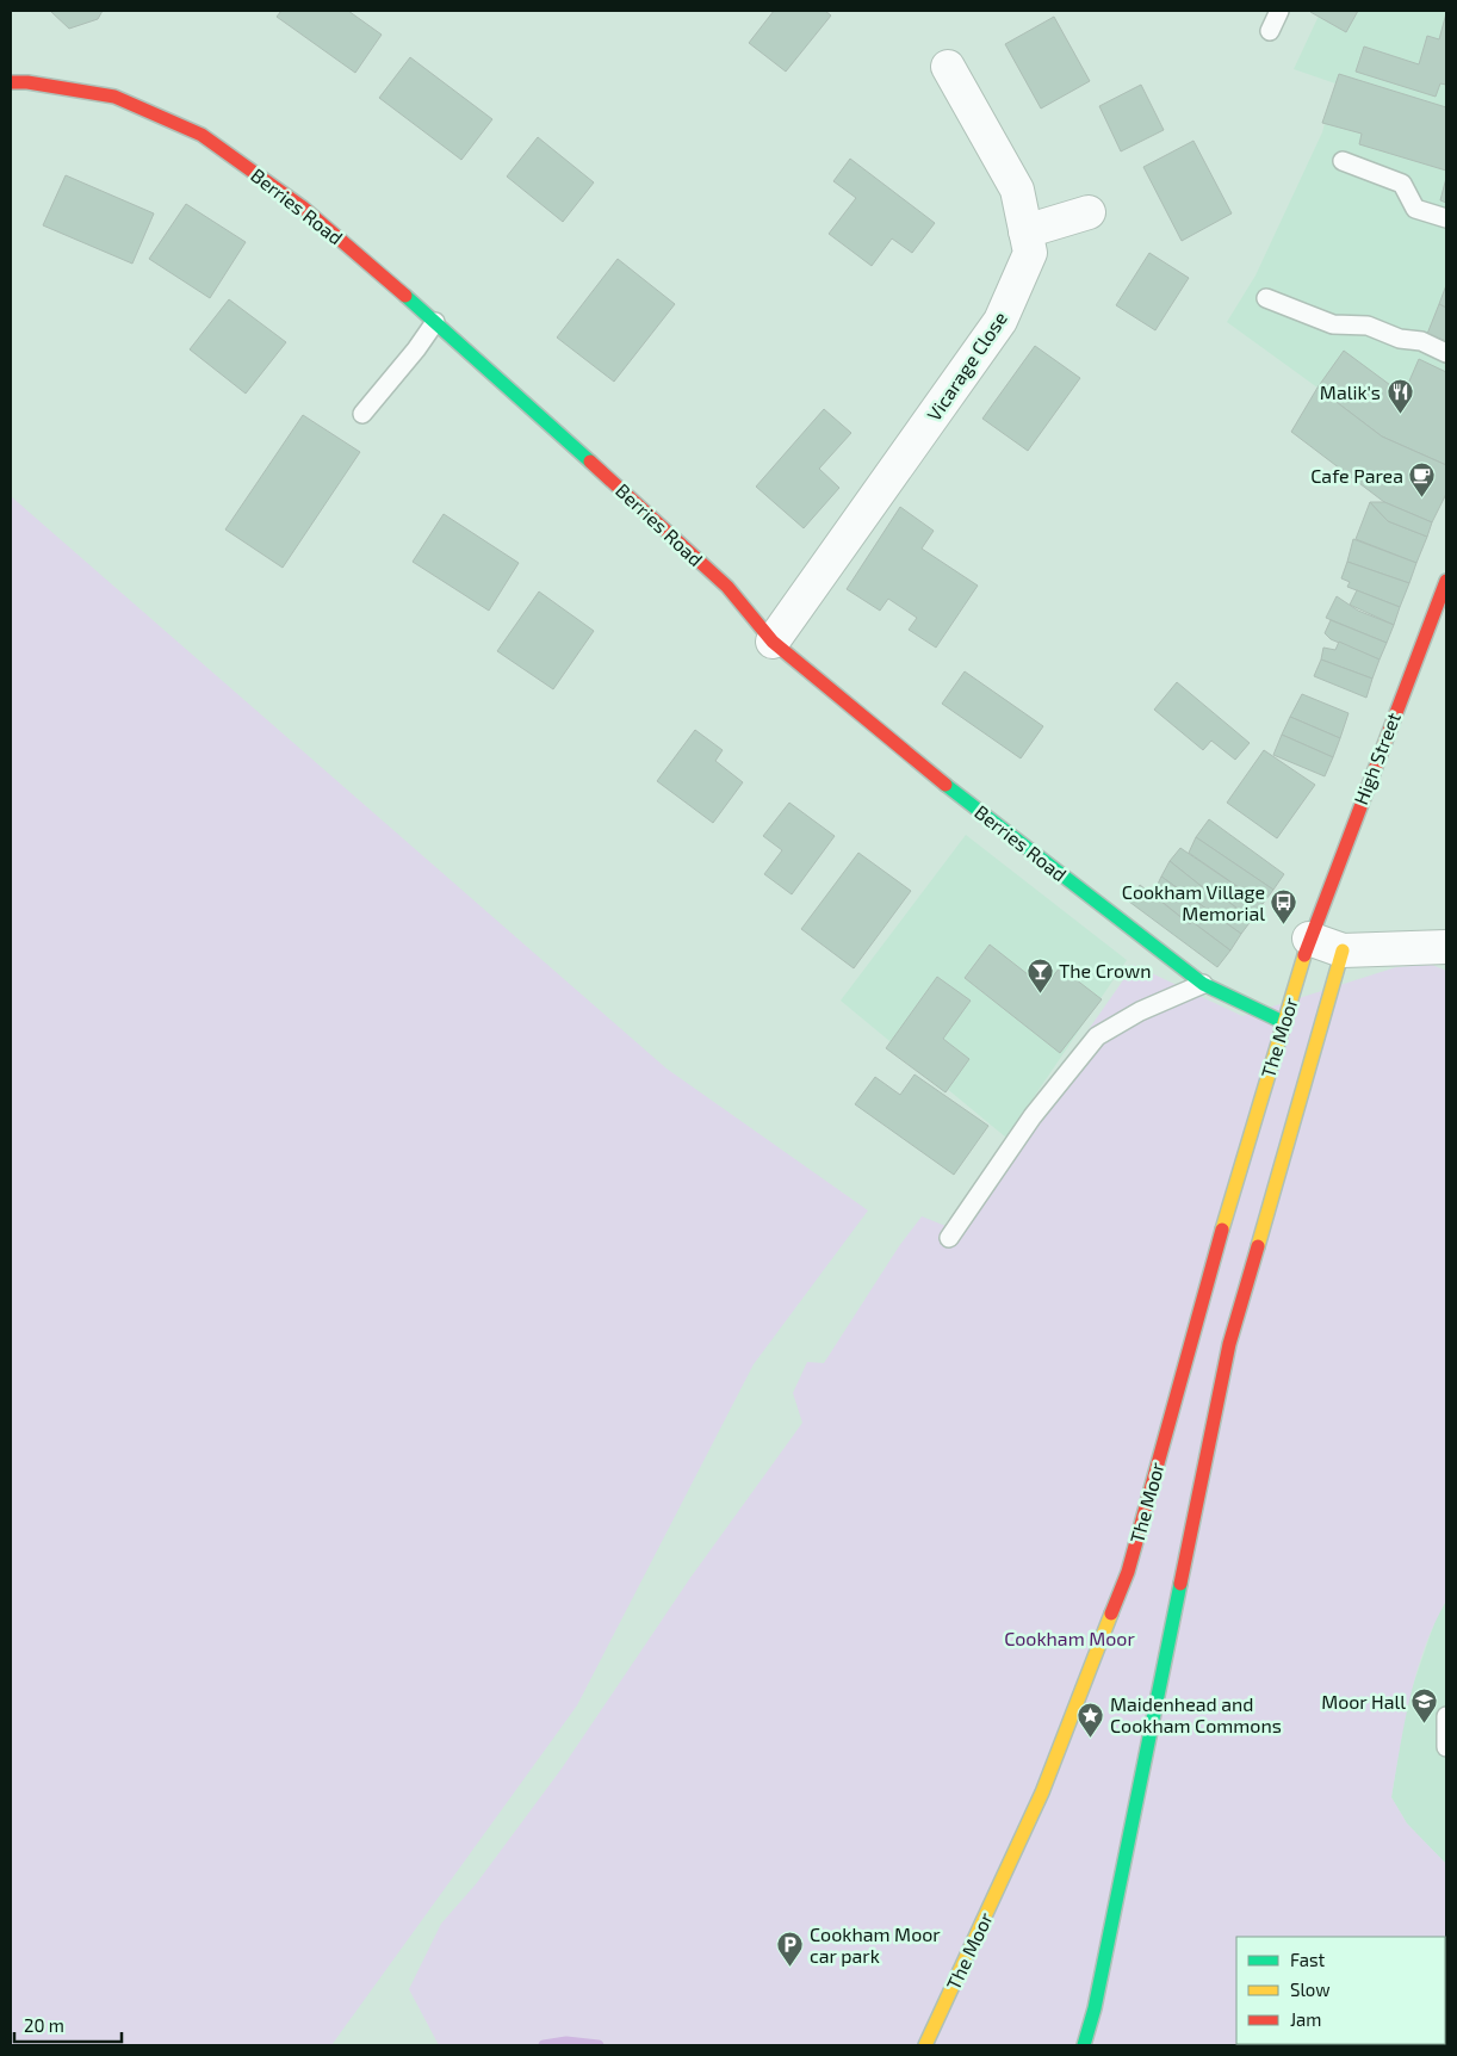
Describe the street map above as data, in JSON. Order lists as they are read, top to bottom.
{
  "streets": {
    "street": [
      "Berries Road",
      "Vicarage Close",
      "High Street",
      "The Moor"
    ]
  },
  "crossings": [
    ["Berries Road", "Vicarage Close"],
    ["Berries Road", "The Moor"],
    ["High Street", "The Moor"]
  ],
  "parks": ["Cookham Moor"],
  "places": {
    "restaurant": ["Malik's"],
    "cafe": ["Cafe Parea"],
    "bus stop": ["Cookham Village Memorial"],
    "bar": ["The Crown"],
    "school or university": ["Moor Hall"],
    "place": ["Maidenhead and Cookham Commons"],
    "parking": ["Cookham Moor car park"]
  },
  "legend": ["Fast", "Slow", "Jam"],
  "scale_bar": "20 m"
}
